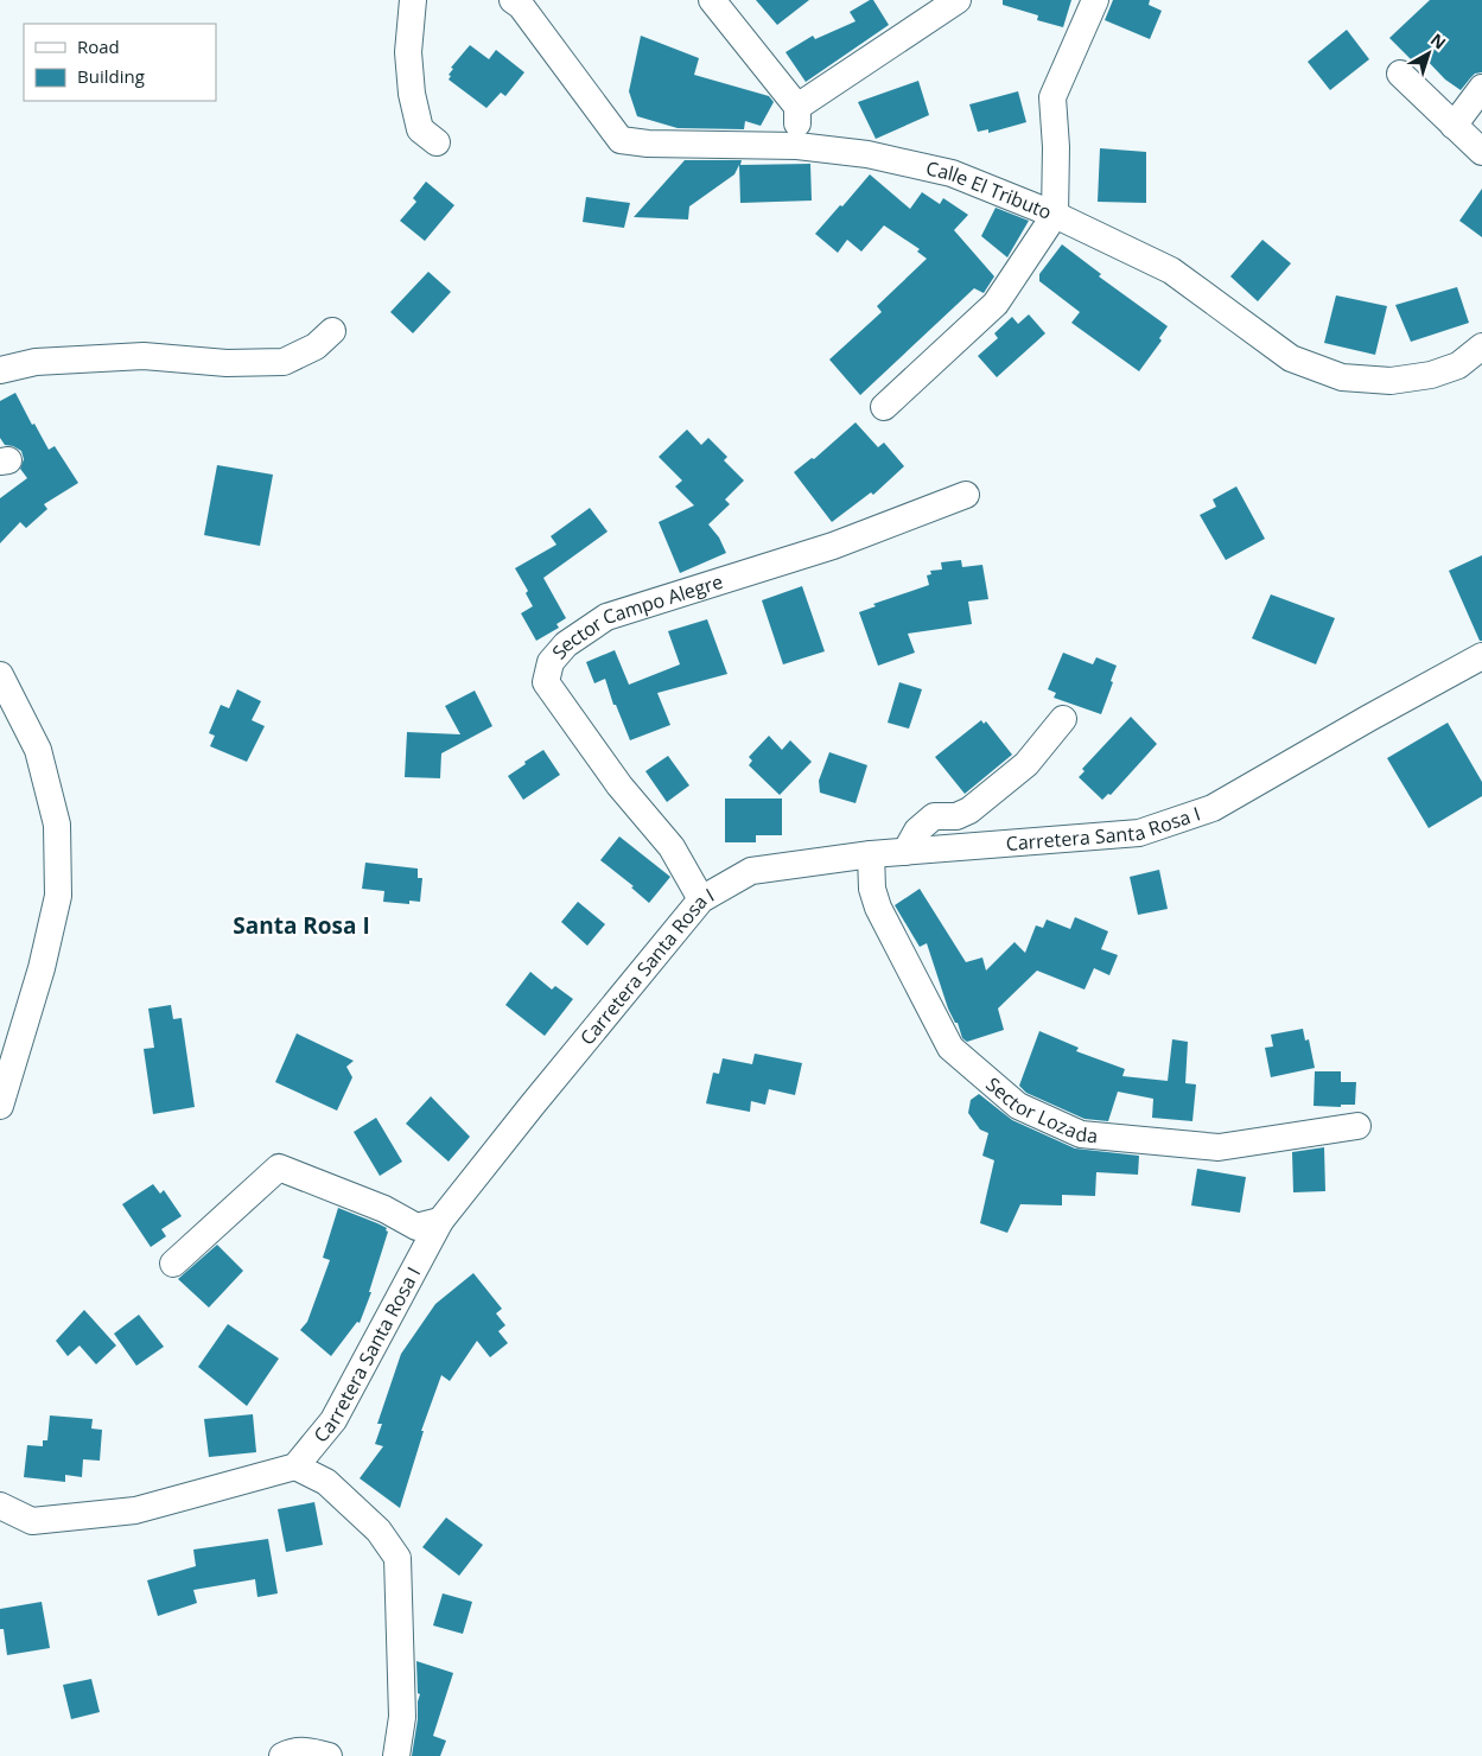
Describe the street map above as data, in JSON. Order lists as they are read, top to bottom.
{
  "streets": {
    "street": [
      "Calle El Tributo",
      "Sector Campo Alegre",
      "Carretera Santa Rosa I",
      "Sector Lozada"
    ]
  },
  "crossings": [
    ["Sector Campo Alegre", "Carretera Santa Rosa I"],
    ["Carretera Santa Rosa I", "Sector Lozada"]
  ],
  "districts": ["Santa Rosa I"],
  "legend": ["Road", "Building"],
  "north": "top right"
}
